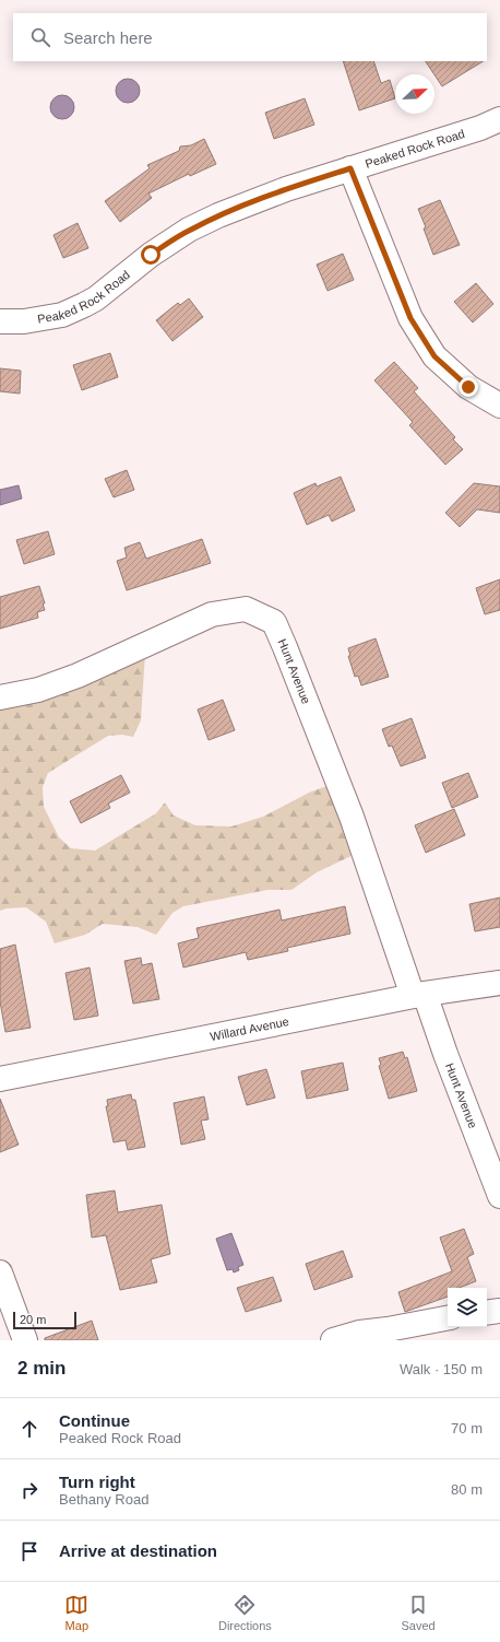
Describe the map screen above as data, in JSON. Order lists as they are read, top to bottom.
{
  "streets": {
    "street": ["Peaked Rock Road", "Hunt Avenue", "Willard Avenue"]
  },
  "crossings": [
    ["Hunt Avenue", "Willard Avenue"]
  ],
  "scale_bar": "20 m",
  "north": "top right",
  "page": {
    "search": "Search here",
    "scale": "20 m",
    "heading": ["2 min", "Walk · 150 m"],
    "list": [
      ["Continue", "Peaked Rock Road", "70 m"],
      ["Turn right", "Bethany Road", "80 m"],
      "Arrive at destination"
    ],
    "nav": ["Map", "Directions", "Saved"]
  }
}
